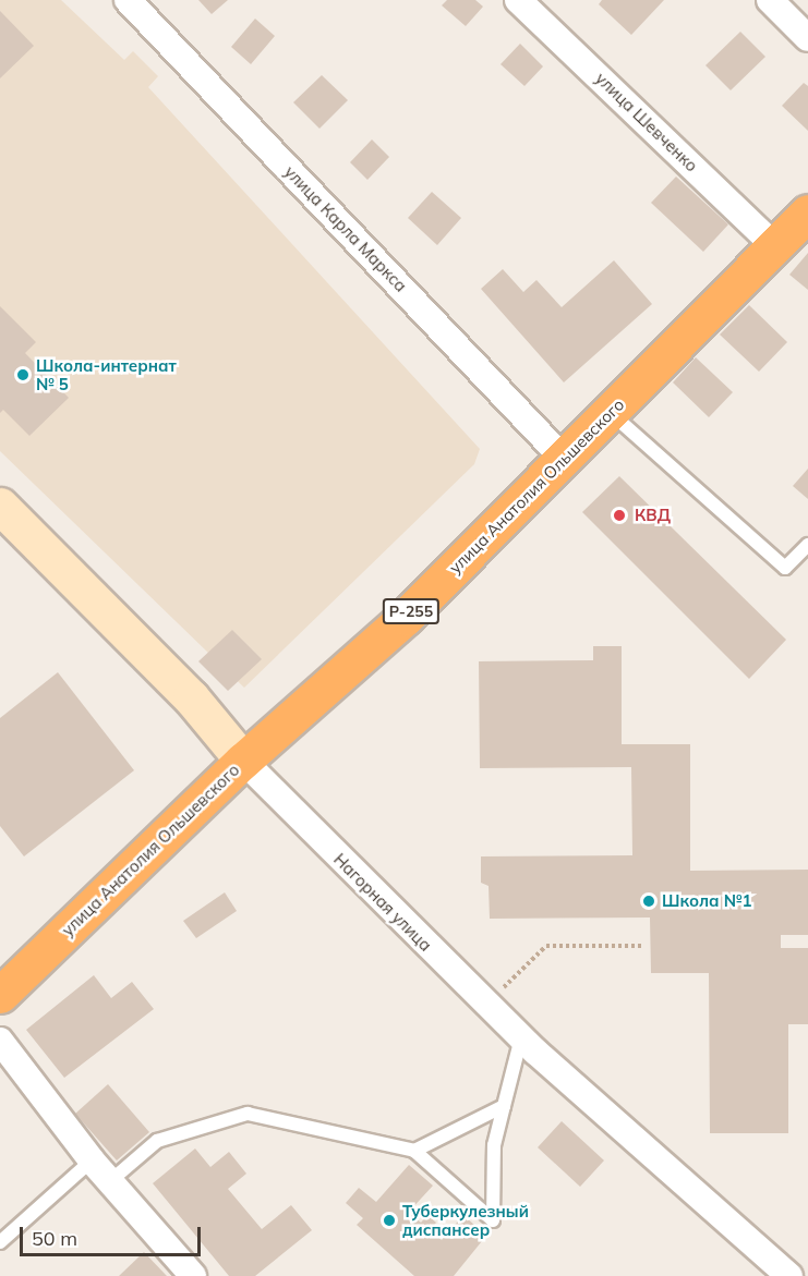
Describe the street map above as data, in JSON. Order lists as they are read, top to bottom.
{
  "streets": {
    "highway": ["улица Анатолия Ольшевского", "Р-255"],
    "street": ["улица Шевченко", "улица Карла Маркса", "Нагорная улица"]
  },
  "crossings": [
    ["улица Шевченко", "улица Анатолия Ольшевского"],
    ["улица Карла Маркса", "улица Анатолия Ольшевского"],
    ["улица Анатолия Ольшевского", "Нагорная улица"]
  ],
  "places": [
    "Школа-интернат № 5",
    "КВД",
    "Школа №1",
    "Туберкулезный диспансер"
  ],
  "scale_bar": "50 m"
}
